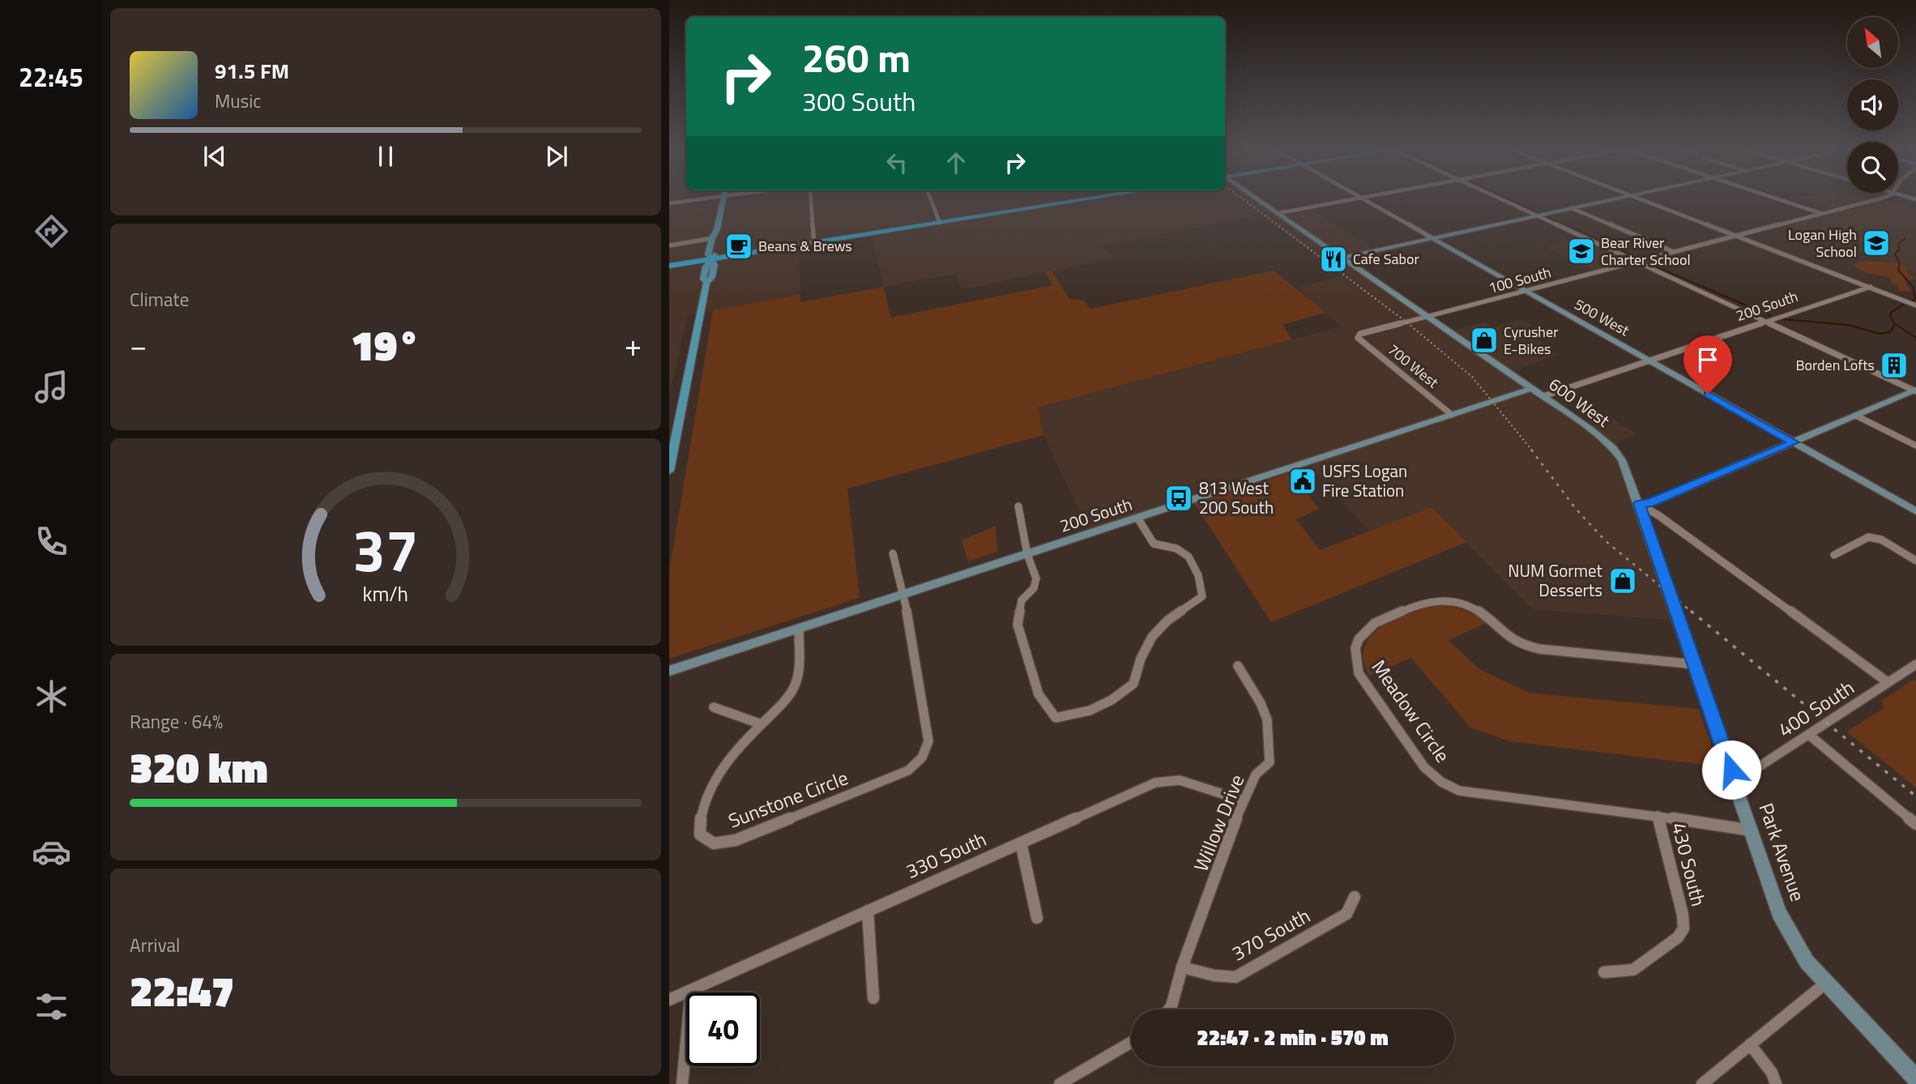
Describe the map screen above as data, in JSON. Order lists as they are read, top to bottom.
{
  "streets": {
    "street": [
      "100 South",
      "200 South",
      "500 West",
      "700 West",
      "600 West",
      "400 South",
      "Meadow Circle",
      "Sunstone Circle",
      "Willow Drive",
      "Park Avenue",
      "330 South",
      "430 South",
      "370 South"
    ]
  },
  "crossings": [
    ["100 South", "500 West"],
    ["100 South", "700 West"],
    ["100 South", "600 West"],
    ["200 South", "500 West"],
    ["200 South", "700 West"],
    ["200 South", "600 West"],
    ["200 South", "Sunstone Circle"],
    ["600 West", "Park Avenue"],
    ["400 South", "Park Avenue"],
    ["Meadow Circle", "Park Avenue"],
    ["Meadow Circle", "430 South"],
    ["Willow Drive", "330 South"],
    ["Willow Drive", "370 South"]
  ],
  "places": {
    "school or university": ["Logan High School", "Bear River Charter School"],
    "cafe": ["Beans & Brews"],
    "restaurant": ["Cafe Sabor"],
    "shop": ["Cyrusher E-Bikes", "NUM Gormet Desserts"],
    "building": ["Borden Lofts"],
    "public building": ["USFS Logan Fire Station"],
    "bus stop": ["813 West 200 South"]
  },
  "north": "top left",
  "page": {
    "tabs": "22:45",
    "turn": ["260 m", "300 South"],
    "song": ["91.5 FM", "Music"],
    "tile": [
      "Climate",
      ["Range · 64%", "320 km"],
      ["Arrival", "22:47"]
    ],
    "heat": ["−", "19°", "+"],
    "limit": "40",
    "trip": "22:47 · 2 min · 570 m",
    "gauge": ["37", "km/h"]
  }
}
